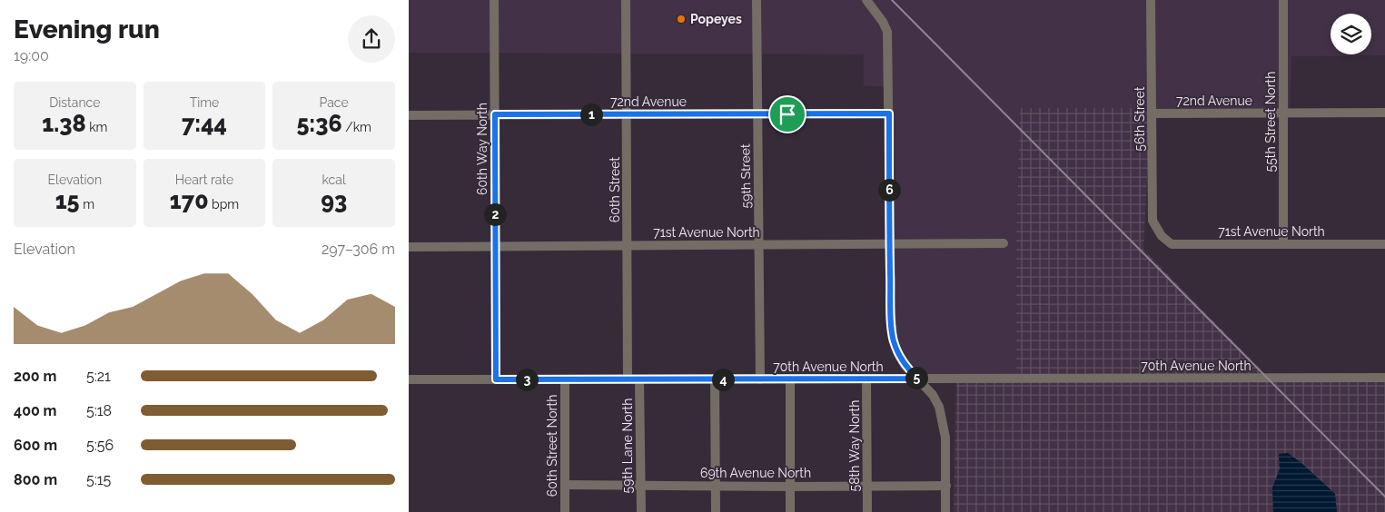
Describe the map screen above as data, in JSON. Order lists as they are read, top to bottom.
{
  "streets": {
    "street": [
      "72nd Avenue",
      "56th Street",
      "55th Street North",
      "60th Way North",
      "59th Street",
      "60th Street",
      "71st Avenue North",
      "70th Avenue North",
      "60th Street North",
      "59th Lane North",
      "58th Way North",
      "69th Avenue North"
    ]
  },
  "crossings": [
    ["72nd Avenue", "56th Street"],
    ["72nd Avenue", "55th Street North"],
    ["72nd Avenue", "60th Way North"],
    ["72nd Avenue", "59th Street"],
    ["72nd Avenue", "60th Street"],
    ["56th Street", "71st Avenue North"],
    ["55th Street North", "71st Avenue North"],
    ["60th Way North", "71st Avenue North"],
    ["60th Way North", "70th Avenue North"],
    ["59th Street", "71st Avenue North"],
    ["59th Street", "70th Avenue North"],
    ["60th Street", "71st Avenue North"],
    ["60th Street", "70th Avenue North"],
    ["70th Avenue North", "60th Street North"],
    ["70th Avenue North", "59th Lane North"],
    ["70th Avenue North", "58th Way North"],
    ["60th Street North", "69th Avenue North"],
    ["59th Lane North", "69th Avenue North"],
    ["58th Way North", "69th Avenue North"]
  ],
  "places": ["Popeyes"],
  "page": {
    "heading": ["Evening run", "19:00"],
    "stats": [
      ["Distance", "1.38 km"],
      ["Time", "7:44"],
      ["Pace", "5:36 /km"],
      ["Elevation", "15 m"],
      ["Heart rate", "170 bpm"],
      ["kcal", "93"]
    ],
    "pins": [
      "1",
      "6",
      "2",
      "5",
      "3",
      "4"
    ],
    "chart": ["Elevation", "297–306 m"],
    "list": [
      {
        "name": "200 m",
        "note": "5:21"
      },
      {
        "name": "400 m",
        "note": "5:18"
      },
      {
        "name": "600 m",
        "note": "5:56"
      },
      {
        "name": "800 m",
        "note": "5:15"
      }
    ]
  }
}
